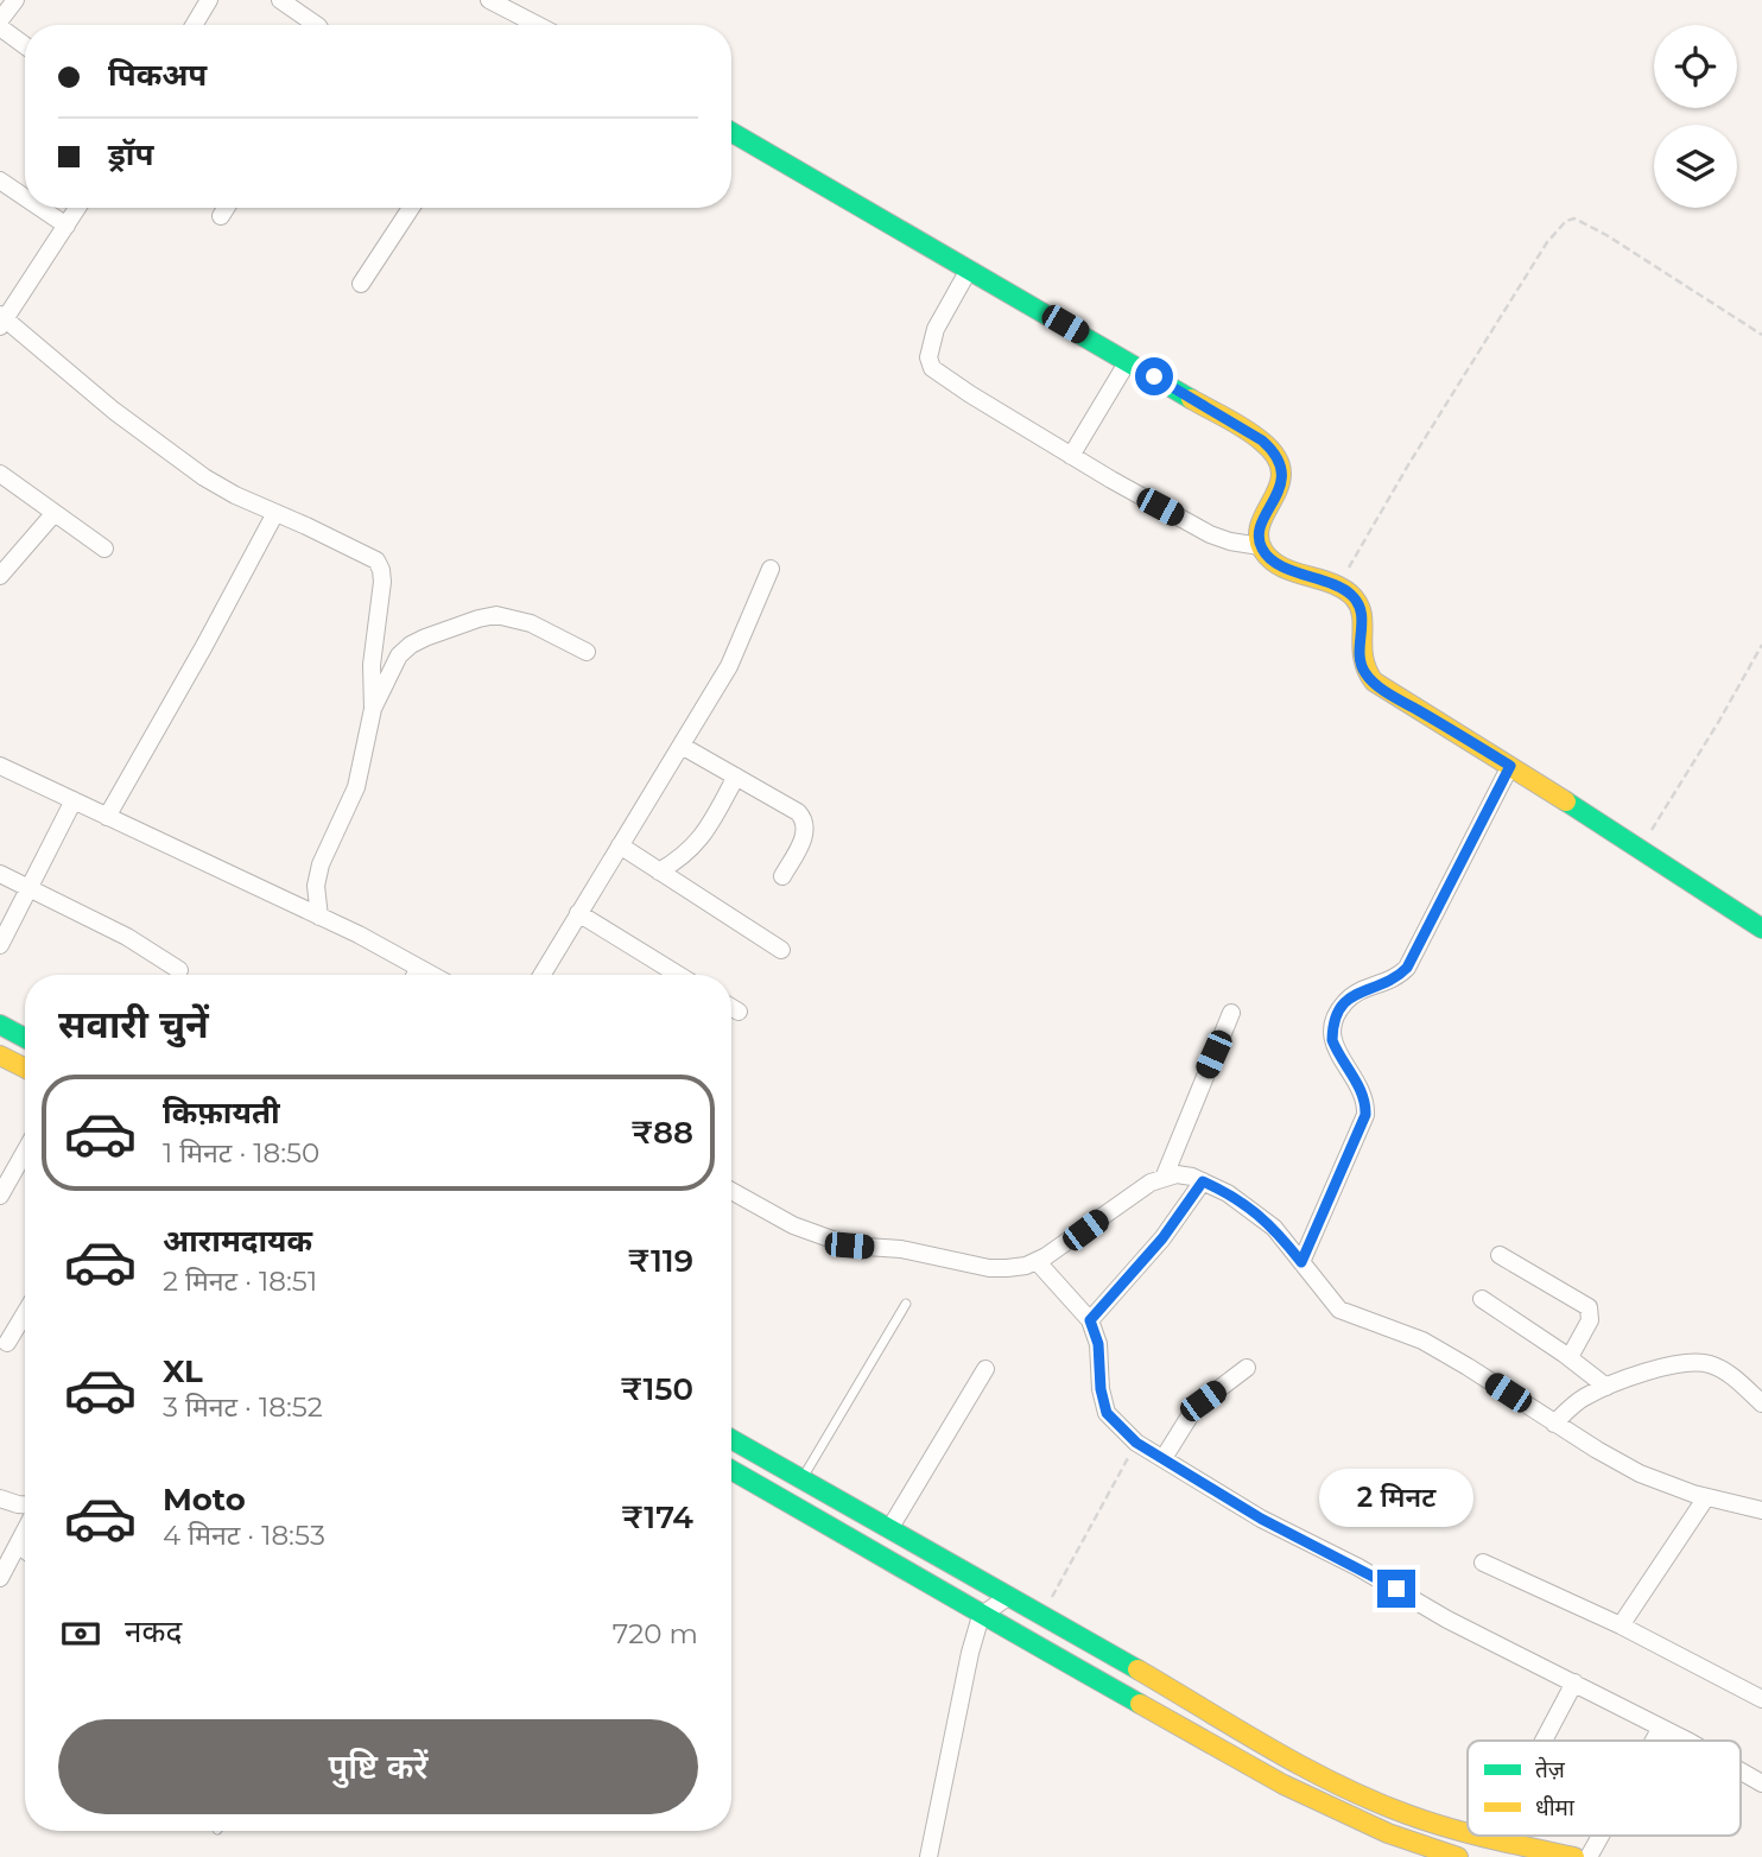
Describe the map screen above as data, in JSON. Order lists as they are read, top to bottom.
{
  "legend": ["तेज़", "धीमा"],
  "page": {
    "banner": ["पिकअप", "ड्रॉप"],
    "heading": "सवारी चुनें",
    "list": [
      {
        "name": "किफ़ायती",
        "note": "1 मिनट · 18:50",
        "value": "₹88"
      },
      {
        "name": "आरामदायक",
        "note": "2 मिनट · 18:51",
        "value": "₹119"
      },
      {
        "name": "XL",
        "note": "3 मिनट · 18:52",
        "value": "₹150"
      },
      {
        "name": "Moto",
        "note": "4 मिनट · 18:53",
        "value": "₹174"
      }
    ],
    "bubble": "2 मिनट",
    "pay": ["नकद", "720 m"],
    "buttons": "पुष्टि करें"
  }
}
